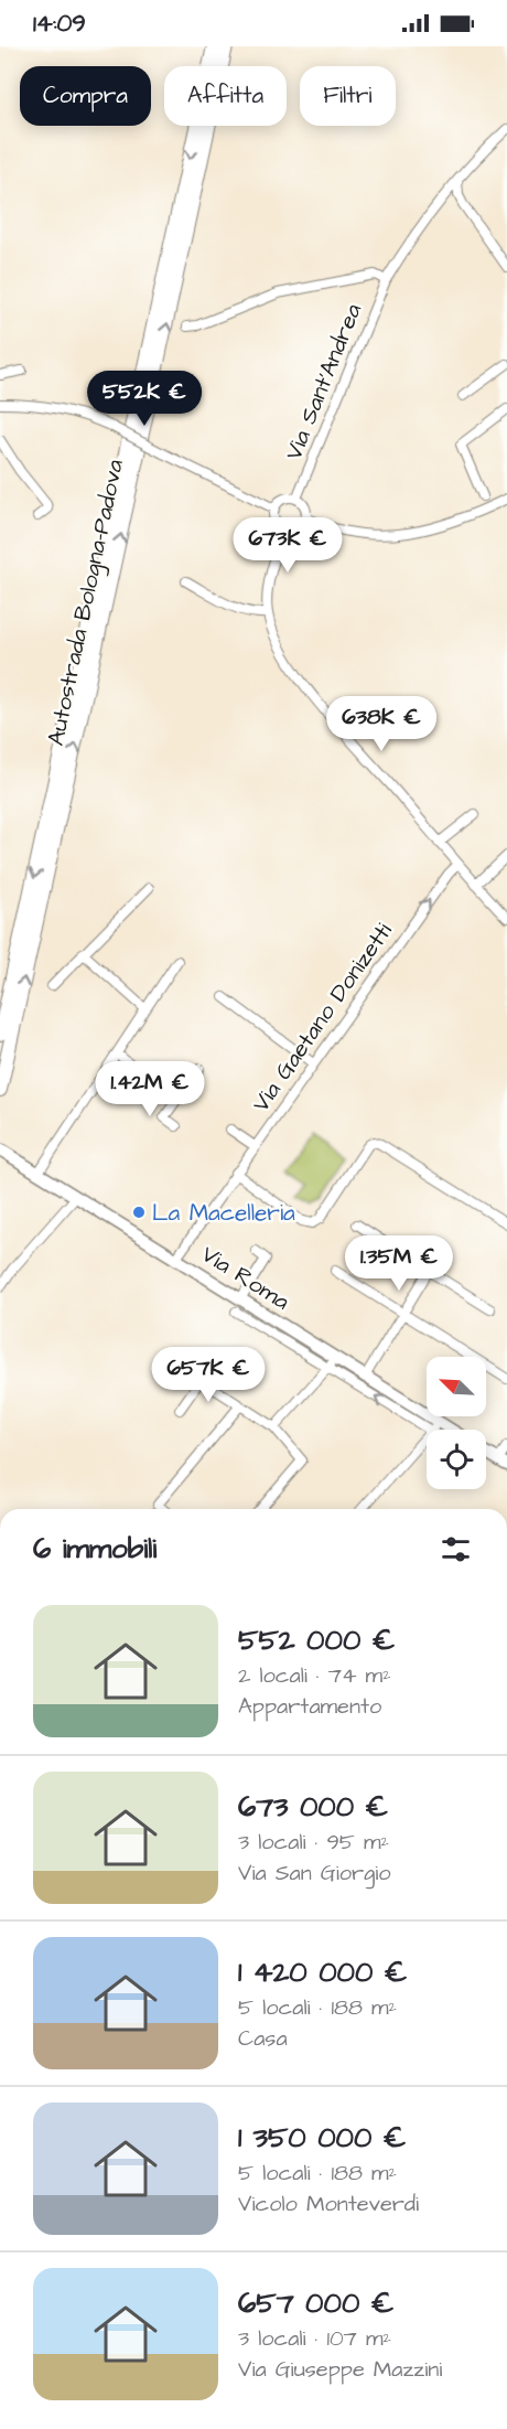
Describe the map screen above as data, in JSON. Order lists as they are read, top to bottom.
{
  "streets": {
    "highway": ["Autostrada Bologna-Padova"],
    "main road": ["Via Roma"],
    "street": ["Via Sant'Andrea", "Via Gaetano Donizetti"]
  },
  "crossings": [
    ["Via Gaetano Donizetti", "Via Roma"]
  ],
  "one_way": ["Via Gaetano Donizetti"],
  "places": ["La Macelleria"],
  "north": "top left",
  "page": {
    "status": "14:09",
    "chip": ["Compra", "Affitta", "Filtri"],
    "price": [
      "552K €",
      "673K €",
      "638K €",
      "1.42M €",
      "1.35M €",
      "657K €"
    ],
    "heading": "6 immobili",
    "list": [
      {
        "name": "552 000 €",
        "note": "2 locali · 74 m² · Appartamento"
      },
      {
        "name": "673 000 €",
        "note": "3 locali · 95 m² · Via San Giorgio"
      },
      {
        "name": "1 420 000 €",
        "note": "5 locali · 188 m² · Casa"
      },
      {
        "name": "1 350 000 €",
        "note": "5 locali · 188 m² · Vicolo Monteverdi"
      },
      {
        "name": "657 000 €",
        "note": "3 locali · 107 m² · Via Giuseppe Mazzini"
      }
    ]
  }
}
